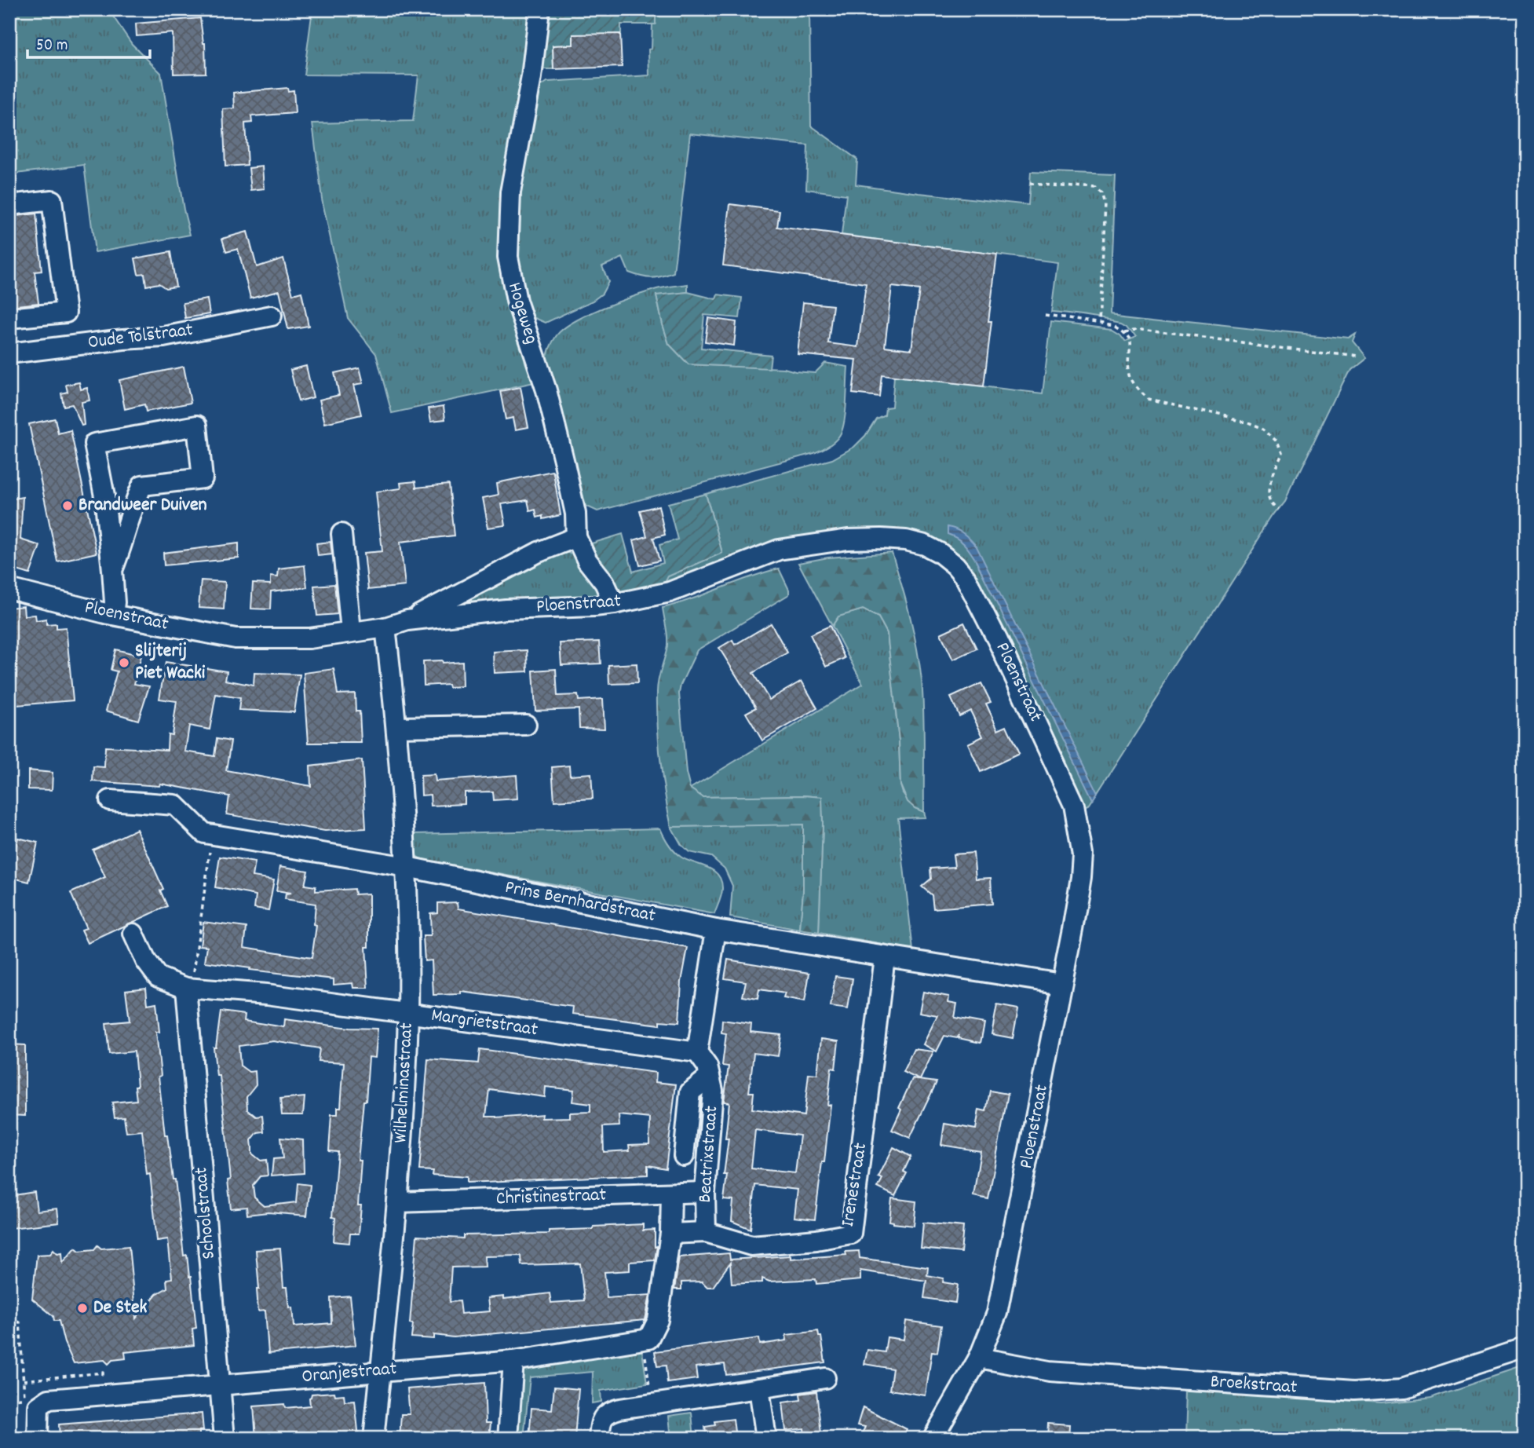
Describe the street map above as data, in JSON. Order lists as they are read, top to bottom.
{
  "streets": {
    "street": [
      "Hogeweg",
      "Oude Tolstraat",
      "Ploenstraat",
      "Prins Bernhardstraat",
      "Margrietstraat",
      "Wilhelminastraat",
      "Beatrixstraat",
      "Irenestraat",
      "Christinestraat",
      "Schoolstraat",
      "Oranjestraat",
      "Broekstraat"
    ]
  },
  "crossings": [
    ["Hogeweg", "Ploenstraat"],
    ["Ploenstraat", "Prins Bernhardstraat"],
    ["Ploenstraat", "Wilhelminastraat"],
    ["Ploenstraat", "Broekstraat"],
    ["Prins Bernhardstraat", "Wilhelminastraat"],
    ["Prins Bernhardstraat", "Irenestraat"],
    ["Margrietstraat", "Wilhelminastraat"],
    ["Margrietstraat", "Beatrixstraat"],
    ["Margrietstraat", "Schoolstraat"],
    ["Wilhelminastraat", "Christinestraat"],
    ["Wilhelminastraat", "Oranjestraat"],
    ["Beatrixstraat", "Irenestraat"],
    ["Beatrixstraat", "Christinestraat"],
    ["Schoolstraat", "Oranjestraat"]
  ],
  "places": ["Brandweer Duiven", "Slijterij Piet Wacki", "De Stek"],
  "scale_bar": "50 m"
}
